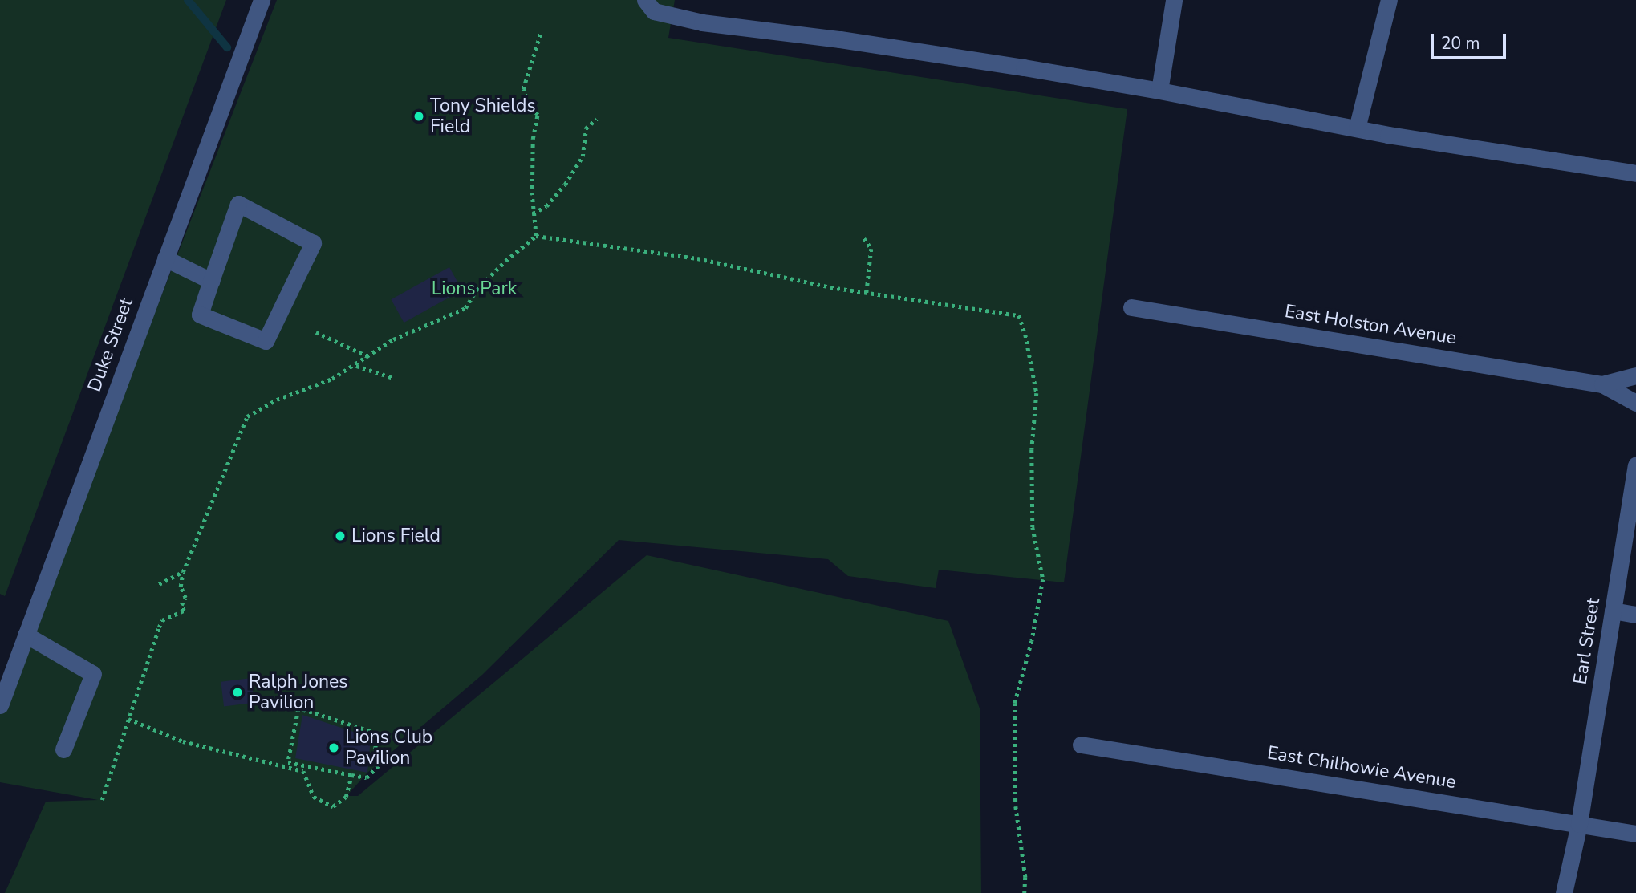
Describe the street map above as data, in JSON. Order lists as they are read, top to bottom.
{
  "streets": {
    "street": [
      "East Holston Avenue",
      "Duke Street",
      "Earl Street",
      "East Chilhowie Avenue"
    ]
  },
  "crossings": [
    ["Earl Street", "East Chilhowie Avenue"]
  ],
  "parks": ["Lions Park"],
  "places": [
    "Tony Shields Field",
    "Lions Field",
    "Ralph Jones Pavilion",
    "Lions Club Pavilion"
  ],
  "scale_bar": "20 m"
}
